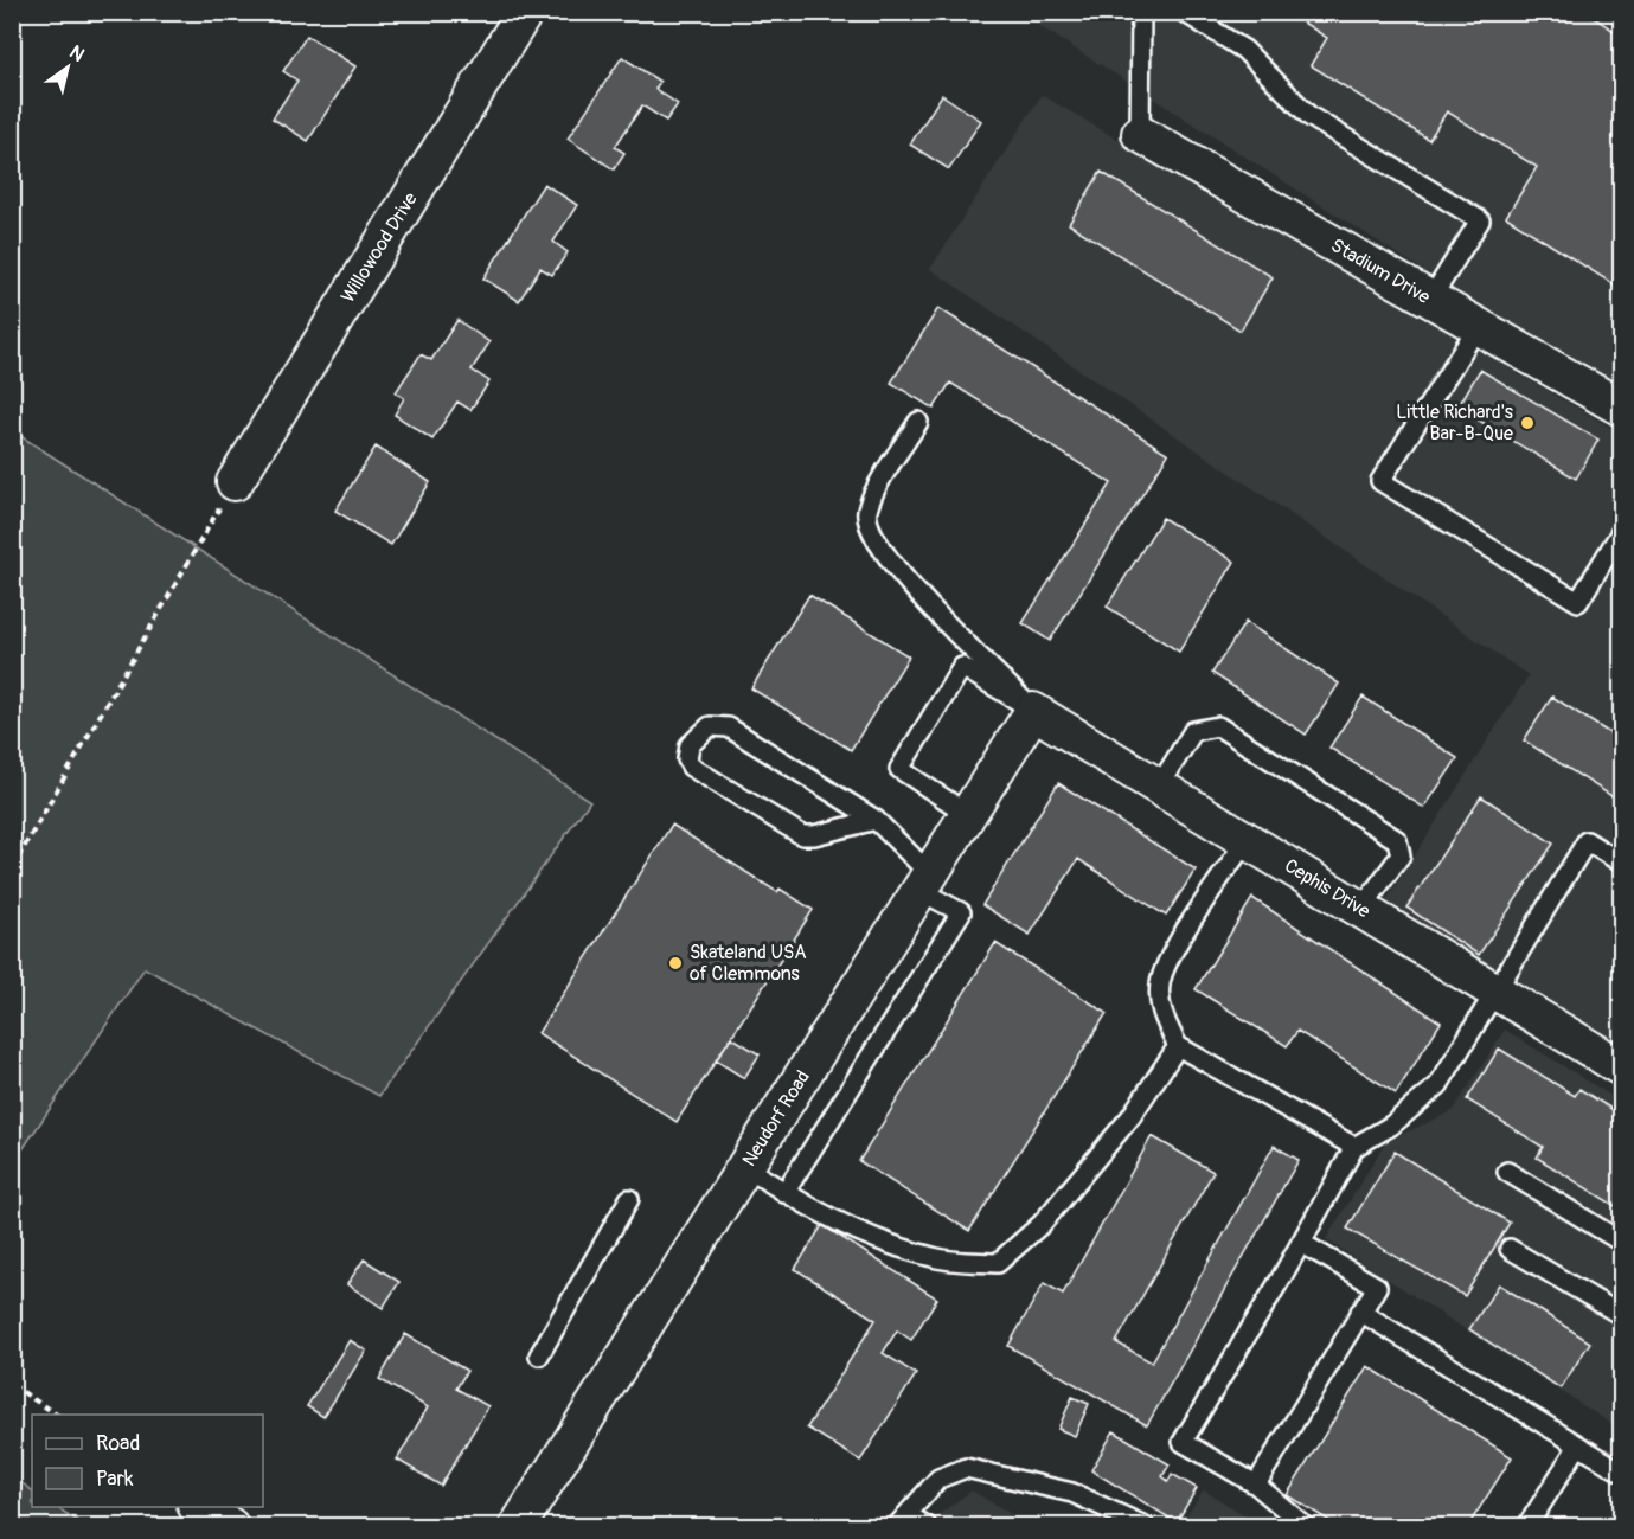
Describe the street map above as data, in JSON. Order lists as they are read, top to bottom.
{
  "streets": {
    "street": [
      "Willowood Drive",
      "Stadium Drive",
      "Cephis Drive",
      "Neudorf Road"
    ]
  },
  "crossings": [
    ["Cephis Drive", "Neudorf Road"]
  ],
  "places": ["Little Richard's Bar-B-Que", "Skateland USA of Clemmons"],
  "legend": ["Road", "Park"],
  "north": "top right"
}
